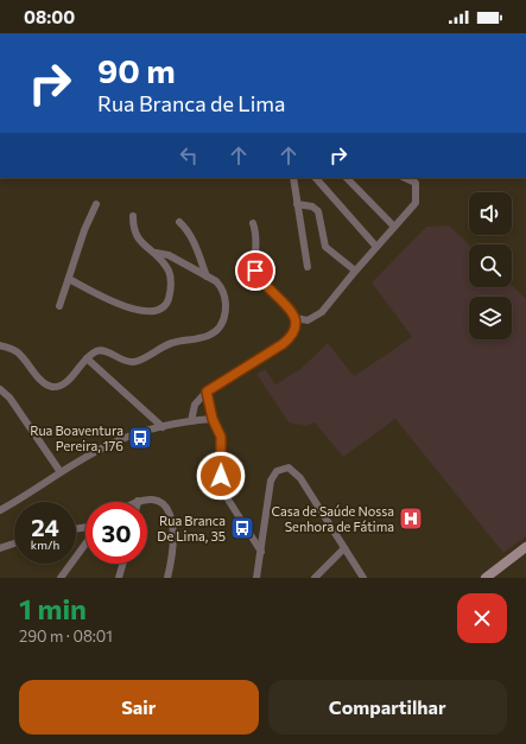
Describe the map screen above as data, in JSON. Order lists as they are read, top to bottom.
{
  "places": {
    "bus stop": ["Rua Boaventura Pereira, 176", "Rua Branca De Lima, 35"],
    "hospital": ["Casa de Saúde Nossa Senhora de Fátima"]
  },
  "page": {
    "status": "08:00",
    "turn": ["90 m", "Rua Branca de Lima"],
    "speed": "24 km/h",
    "limit": "30",
    "heading": ["1 min", "290 m · 08:01"],
    "buttons": ["Sair", "Compartilhar"]
  }
}
